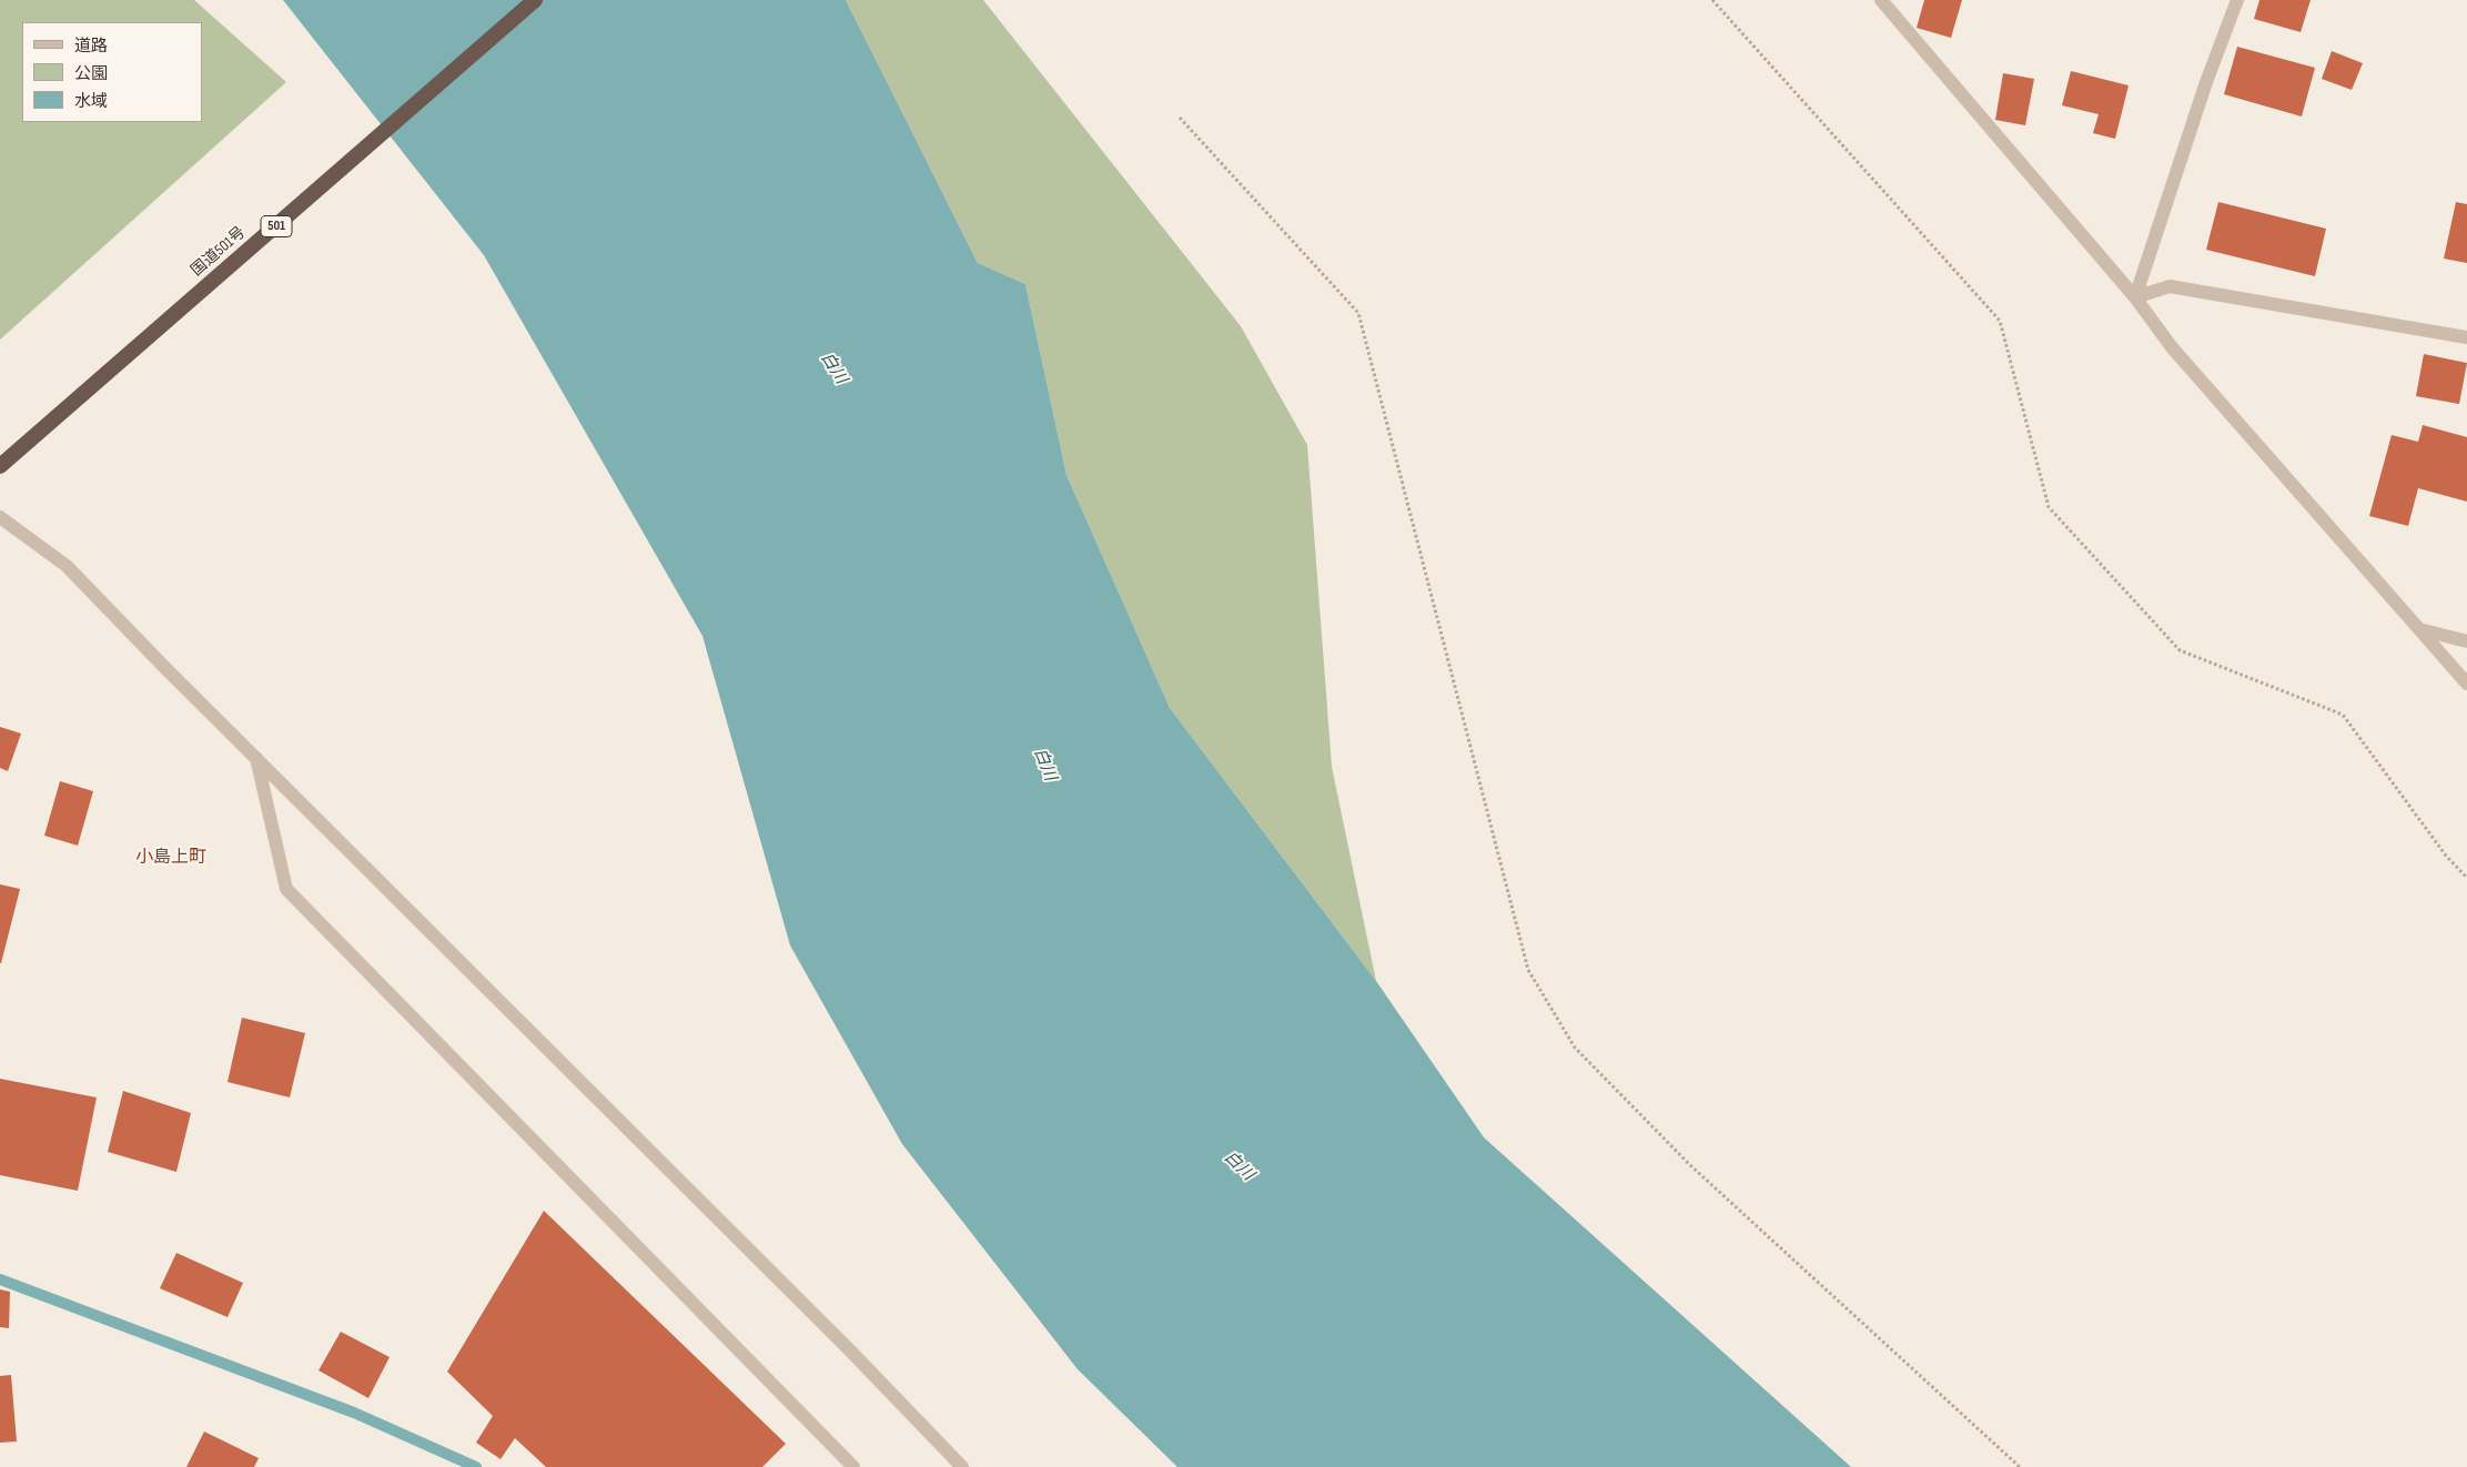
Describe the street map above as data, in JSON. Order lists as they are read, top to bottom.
{
  "streets": {
    "highway": ["501", "国道501号"]
  },
  "districts": ["小島上町"],
  "water": ["白川"],
  "legend": ["道路", "公園", "水域"]
}
